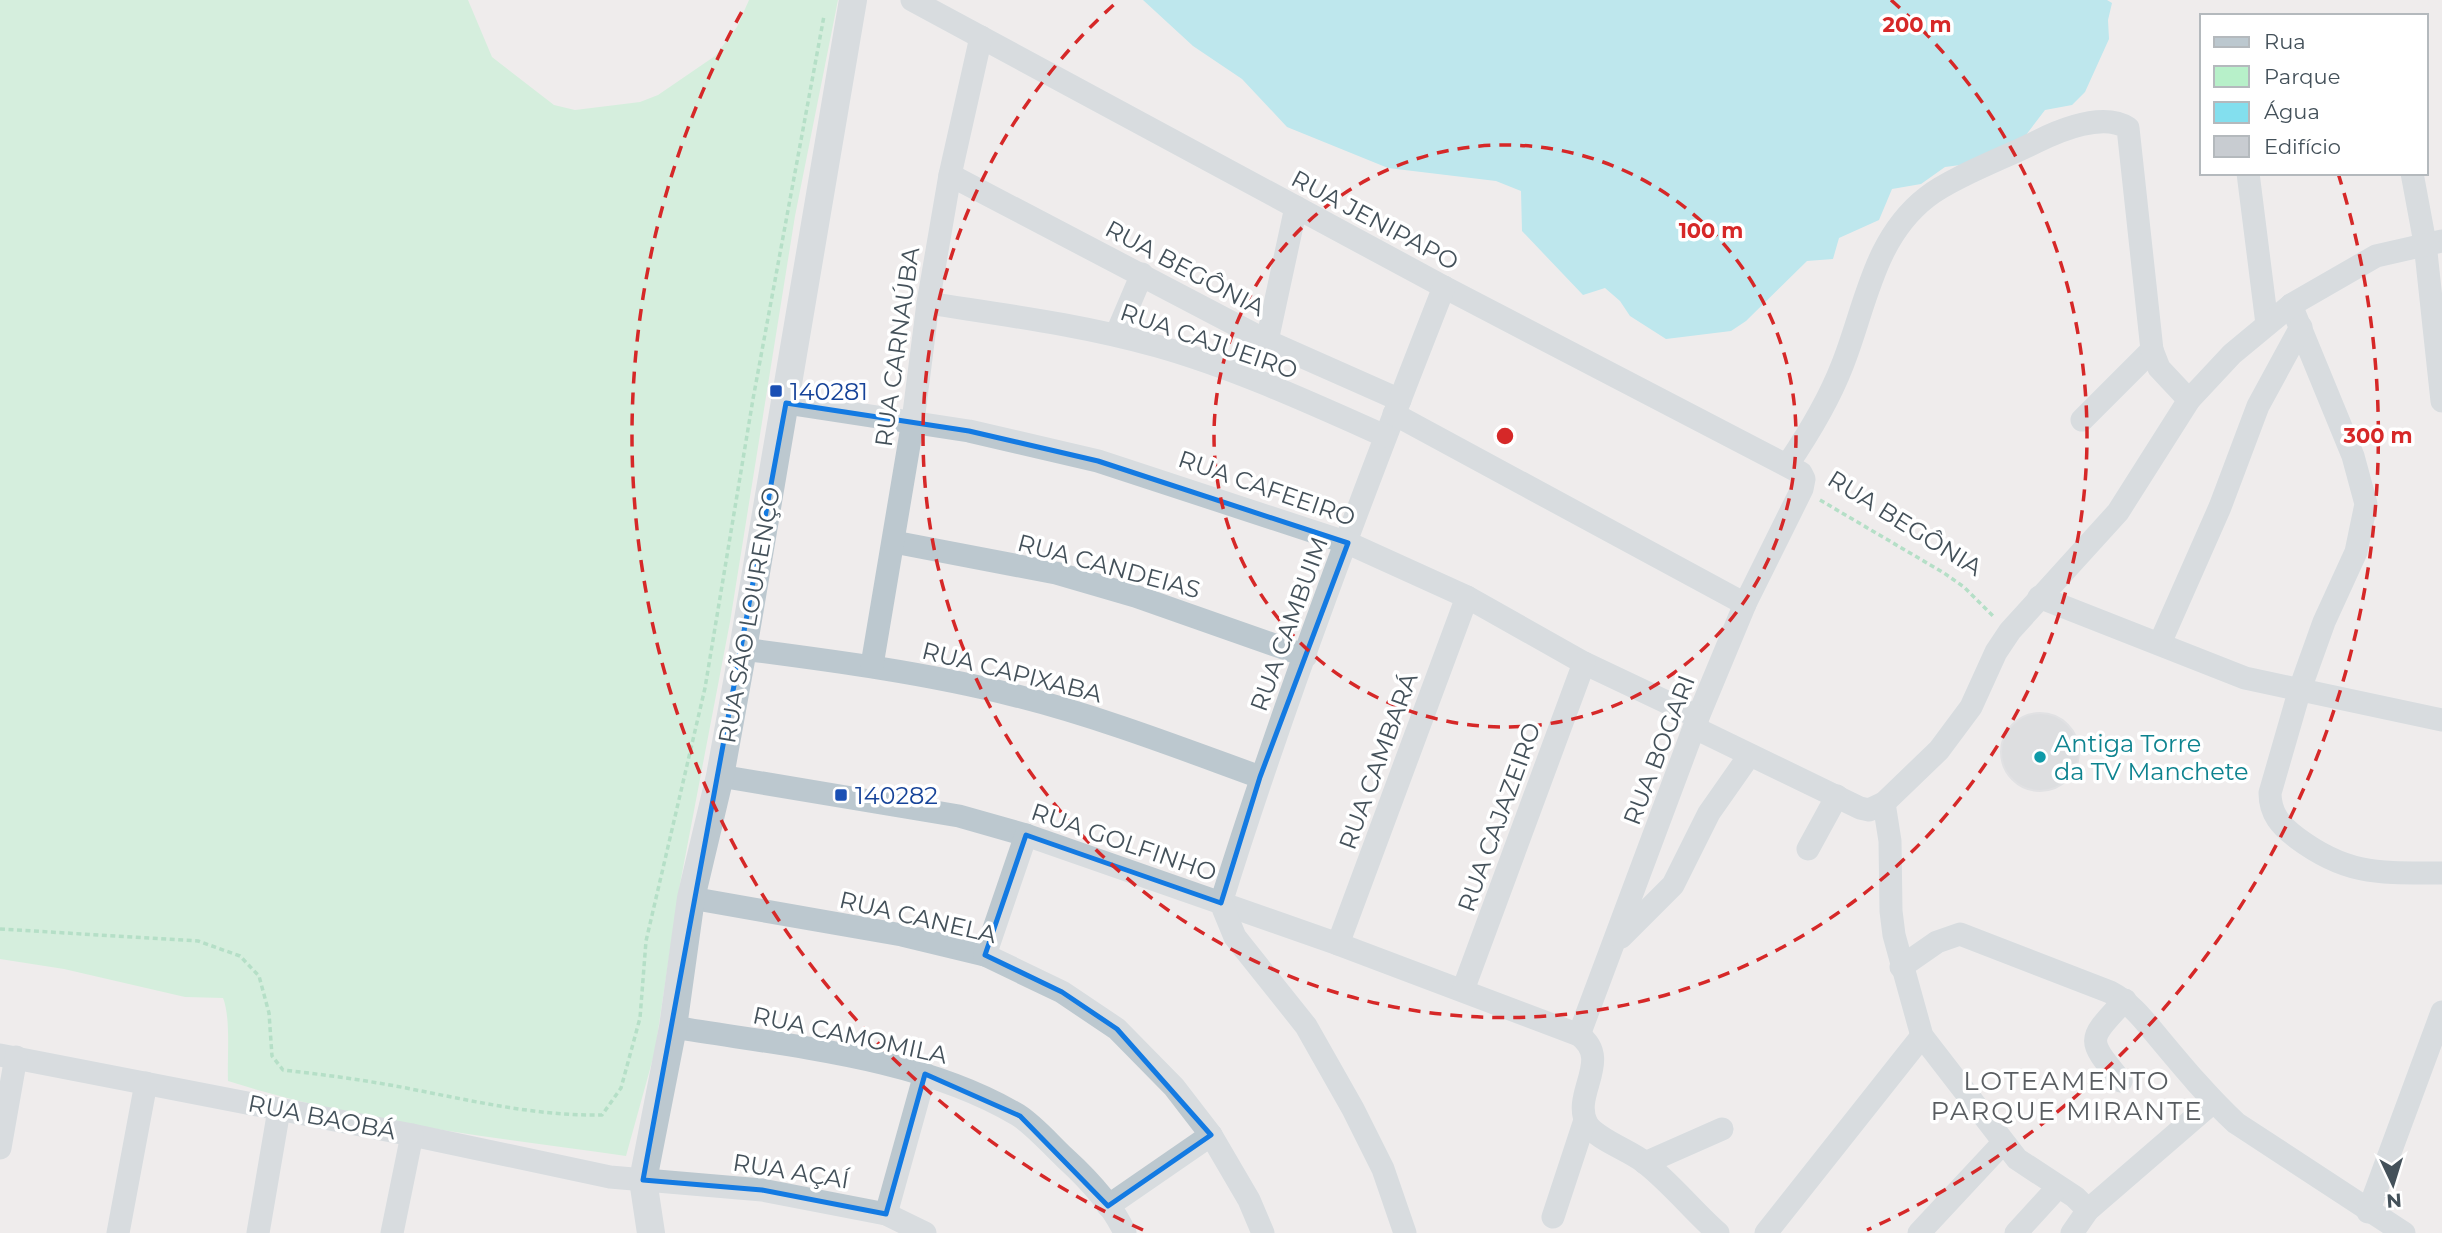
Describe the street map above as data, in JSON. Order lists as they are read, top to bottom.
{
  "streets": {
    "street": [
      "RUA JENIPAPO",
      "RUA BEGÔNIA",
      "RUA CAJUEIRO",
      "RUA CARNAÚBA",
      "RUA CAFEEIRO",
      "RUA CANDEIAS",
      "RUA SÃO LOURENÇO",
      "RUA CAMBUIM",
      "RUA CAPIXABA",
      "RUA BOGARI",
      "RUA CAMBARÁ",
      "RUA CAJAZEIRO",
      "RUA GOLFINHO",
      "RUA CANELA",
      "RUA CAMOMILA",
      "RUA BAOBÁ",
      "RUA AÇAÍ"
    ]
  },
  "crossings": [
    ["RUA JENIPAPO", "RUA CARNAÚBA"],
    ["RUA JENIPAPO", "RUA CAMBUIM"],
    ["RUA BEGÔNIA", "RUA CARNAÚBA"],
    ["RUA BEGÔNIA", "RUA CAMBUIM"],
    ["RUA BEGÔNIA", "RUA BOGARI"],
    ["RUA CAJUEIRO", "RUA CARNAÚBA"],
    ["RUA CAJUEIRO", "RUA CAMBUIM"],
    ["RUA CARNAÚBA", "RUA CAFEEIRO"],
    ["RUA CARNAÚBA", "RUA CANDEIAS"],
    ["RUA CARNAÚBA", "RUA CAPIXABA"],
    ["RUA CAFEEIRO", "RUA SÃO LOURENÇO"],
    ["RUA CAFEEIRO", "RUA CAMBUIM"],
    ["RUA CAFEEIRO", "RUA BOGARI"],
    ["RUA CAFEEIRO", "RUA CAMBARÁ"],
    ["RUA CAFEEIRO", "RUA CAJAZEIRO"],
    ["RUA CANDEIAS", "RUA CAMBUIM"],
    ["RUA SÃO LOURENÇO", "RUA CAPIXABA"],
    ["RUA SÃO LOURENÇO", "RUA GOLFINHO"],
    ["RUA SÃO LOURENÇO", "RUA CANELA"],
    ["RUA SÃO LOURENÇO", "RUA CAMOMILA"],
    ["RUA SÃO LOURENÇO", "RUA BAOBÁ"],
    ["RUA SÃO LOURENÇO", "RUA AÇAÍ"],
    ["RUA CAMBUIM", "RUA CAPIXABA"],
    ["RUA CAMBUIM", "RUA GOLFINHO"],
    ["RUA BAOBÁ", "RUA AÇAÍ"]
  ],
  "districts": ["LOTEAMENTO PARQUE MIRANTE"],
  "places": {
    "transit": ["140281", "140282"],
    "other": ["Antiga Torre da TV Manchete"]
  },
  "legend": [
    "Rua",
    "Parque",
    "Água",
    "Edifício"
  ],
  "north": "bottom",
  "rings": ["200 m", "100 m", "300 m"]
}
